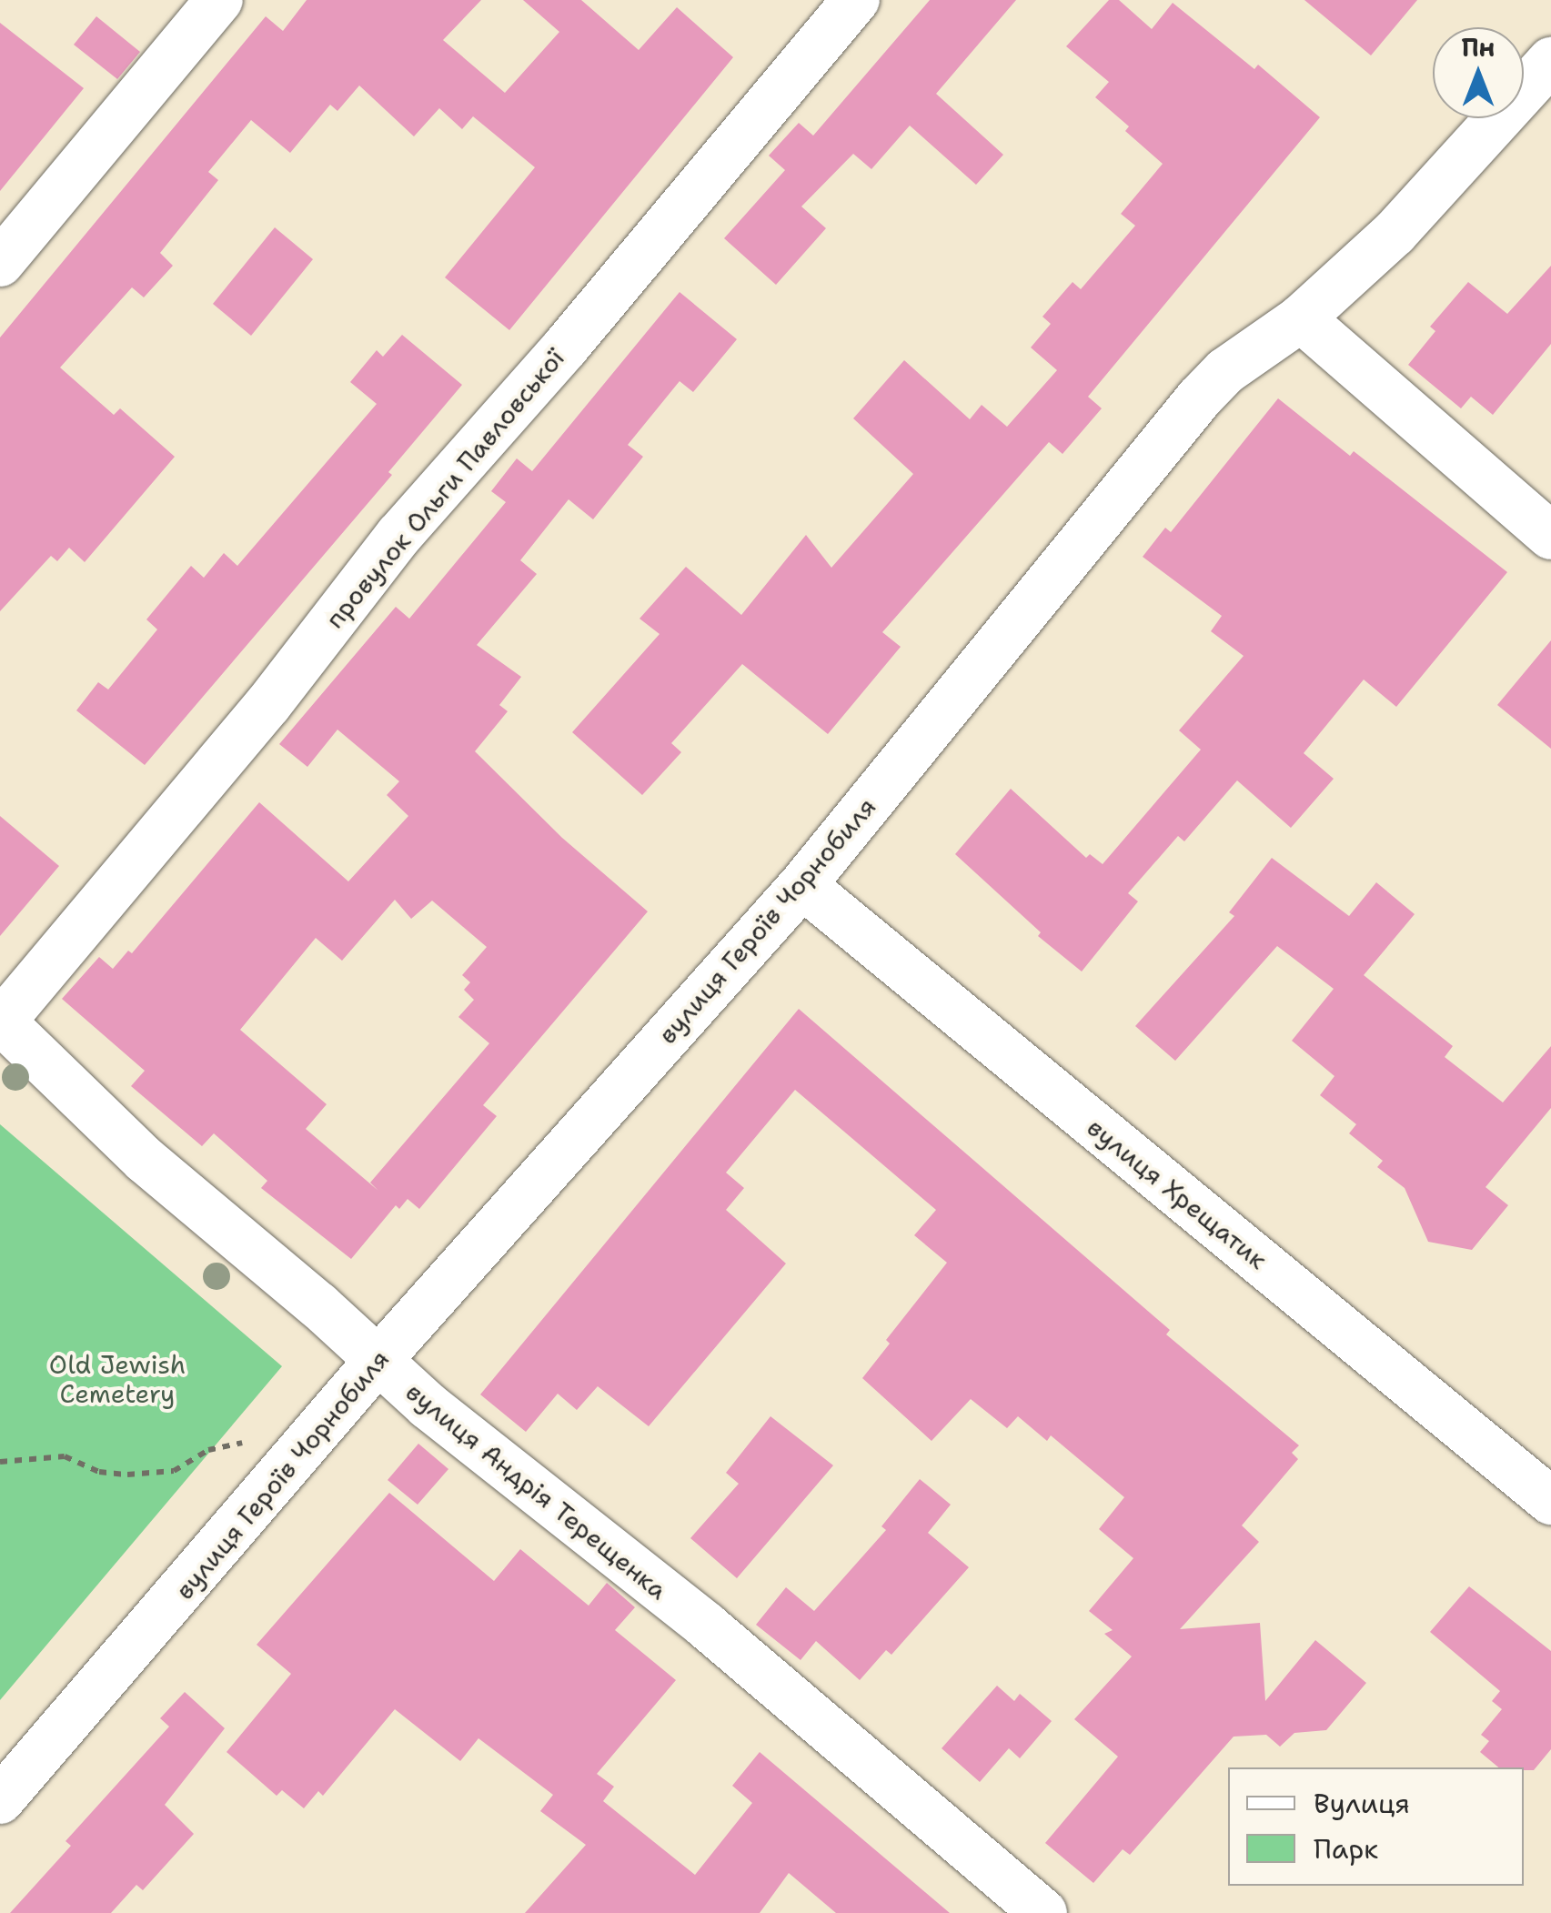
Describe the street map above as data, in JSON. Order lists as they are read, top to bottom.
{
  "streets": {
    "street": [
      "провулок Ольги Павловської",
      "вулиця Героїв Чорнобиля",
      "вулиця Хрещатик",
      "вулиця Андрія Терещенка"
    ]
  },
  "crossings": [
    ["провулок Ольги Павловської", "вулиця Андрія Терещенка"],
    ["вулиця Героїв Чорнобиля", "вулиця Хрещатик"],
    ["вулиця Героїв Чорнобиля", "вулиця Андрія Терещенка"]
  ],
  "parks": ["Old Jewish Cemetery"],
  "legend": ["Вулиця", "Парк"],
  "north": "top"
}
